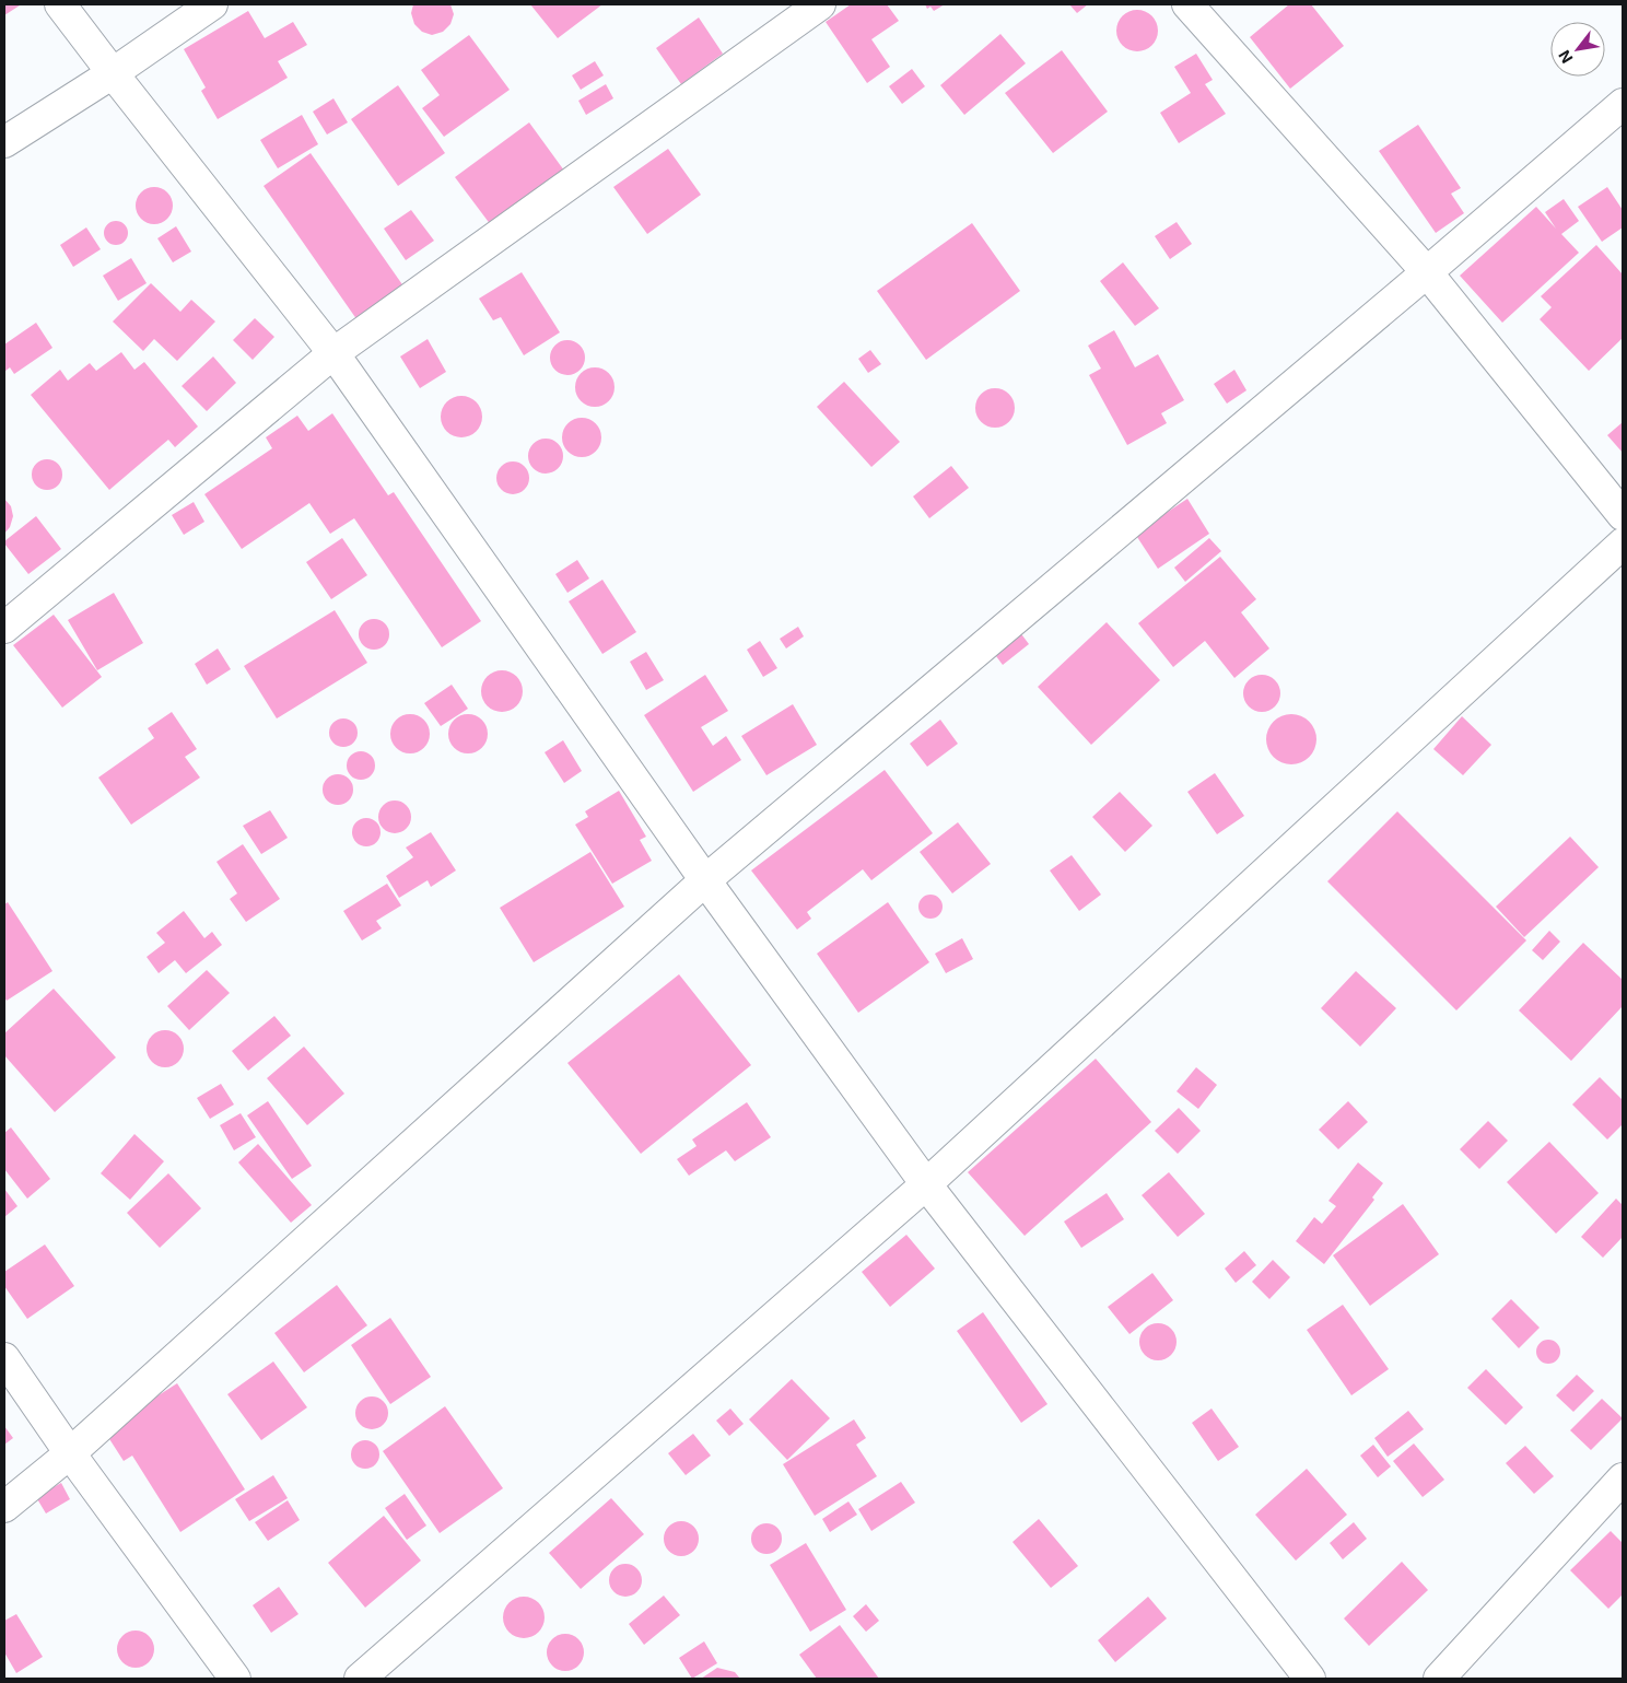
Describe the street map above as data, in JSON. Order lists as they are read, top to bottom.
{
  "north": "bottom left"
}
